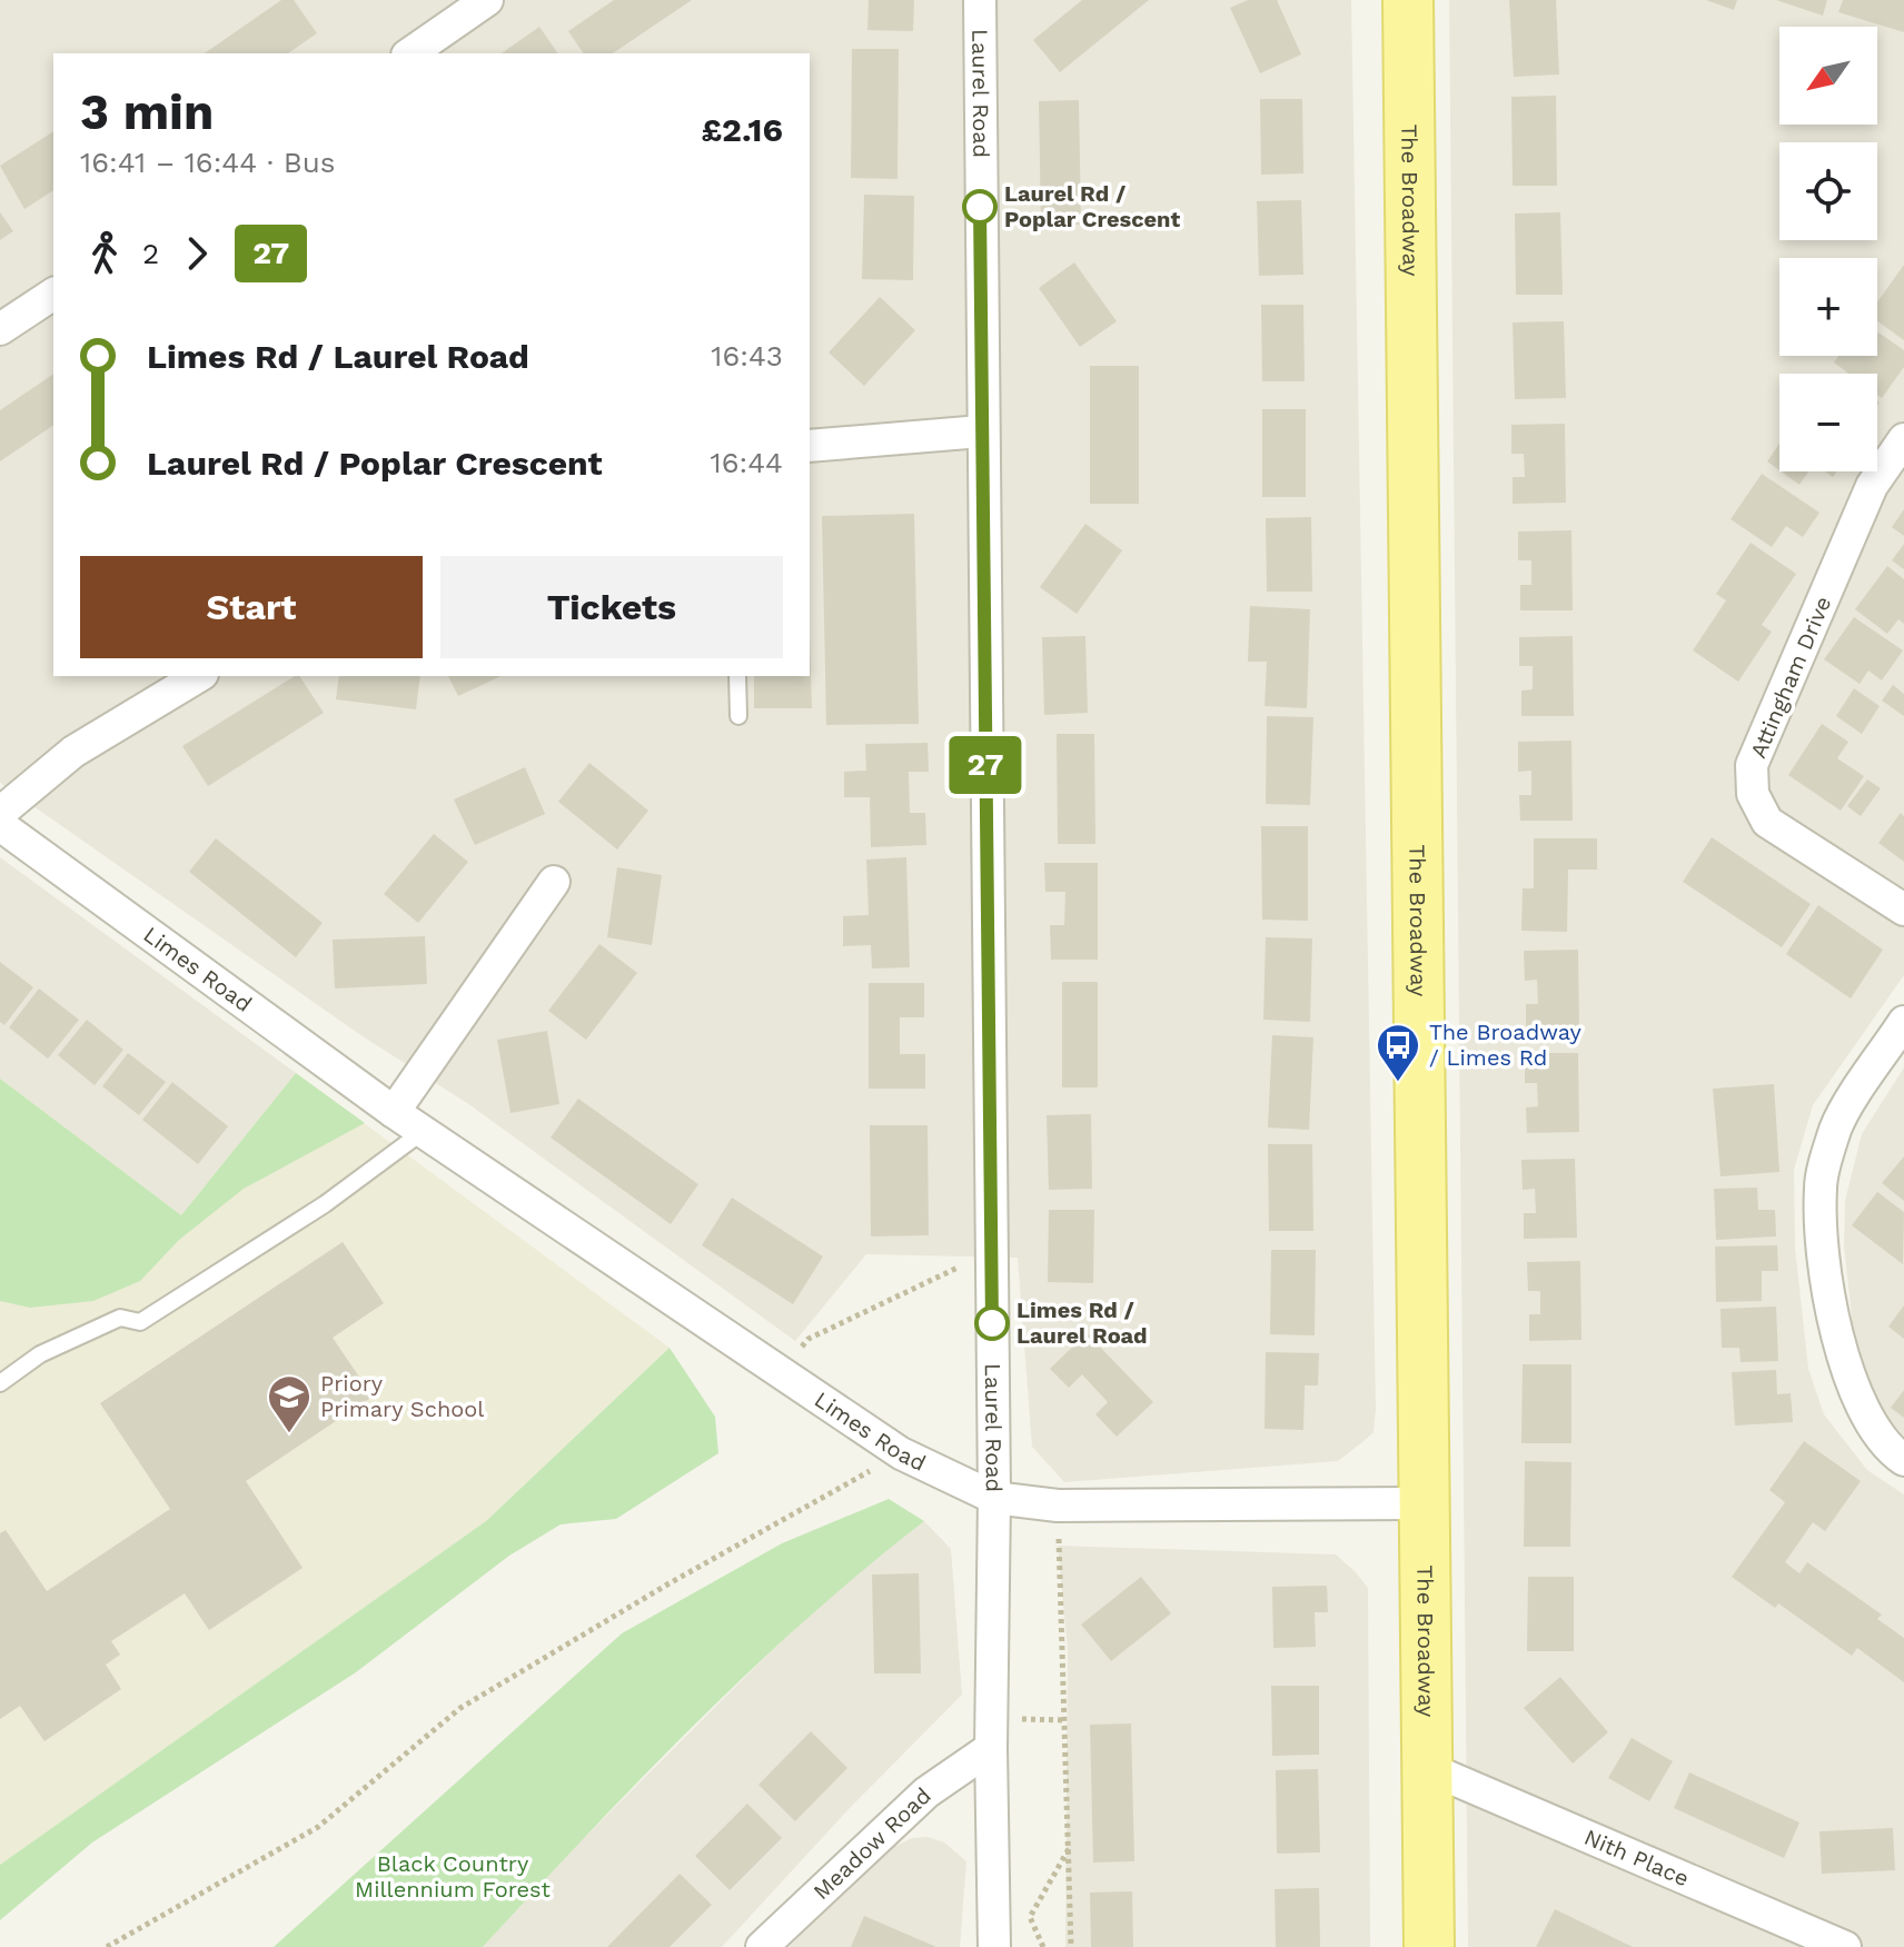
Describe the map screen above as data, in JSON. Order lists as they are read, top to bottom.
{
  "streets": {
    "main road": ["The Broadway"],
    "street": [
      "Laurel Road",
      "Attingham Drive",
      "Limes Road",
      "Meadow Road",
      "Nith Place"
    ]
  },
  "crossings": [
    ["Laurel Road", "Limes Road"],
    ["Laurel Road", "Meadow Road"],
    ["The Broadway", "Limes Road"],
    ["The Broadway", "Nith Place"]
  ],
  "parks": ["Black Country Millennium Forest"],
  "places": {
    "other": ["Laurel Rd / Poplar Crescent", "Limes Rd / Laurel Road"],
    "bus stop": ["The Broadway / Limes Rd"],
    "school or university": ["Priory Primary School"]
  },
  "lines": ["bus line 27"],
  "north": "bottom left",
  "page": {
    "on_map": "27",
    "map_buttons": ["+", "−"],
    "heading": ["3 min", "16:41 – 16:44 · Bus", "£2.16"],
    "legs": ["2", "27"],
    "list": [
      {
        "name": "Limes Rd / Laurel Road",
        "value": "16:43"
      },
      {
        "name": "Laurel Rd / Poplar Crescent",
        "value": "16:44"
      }
    ],
    "buttons": ["Start", "Tickets"]
  }
}
